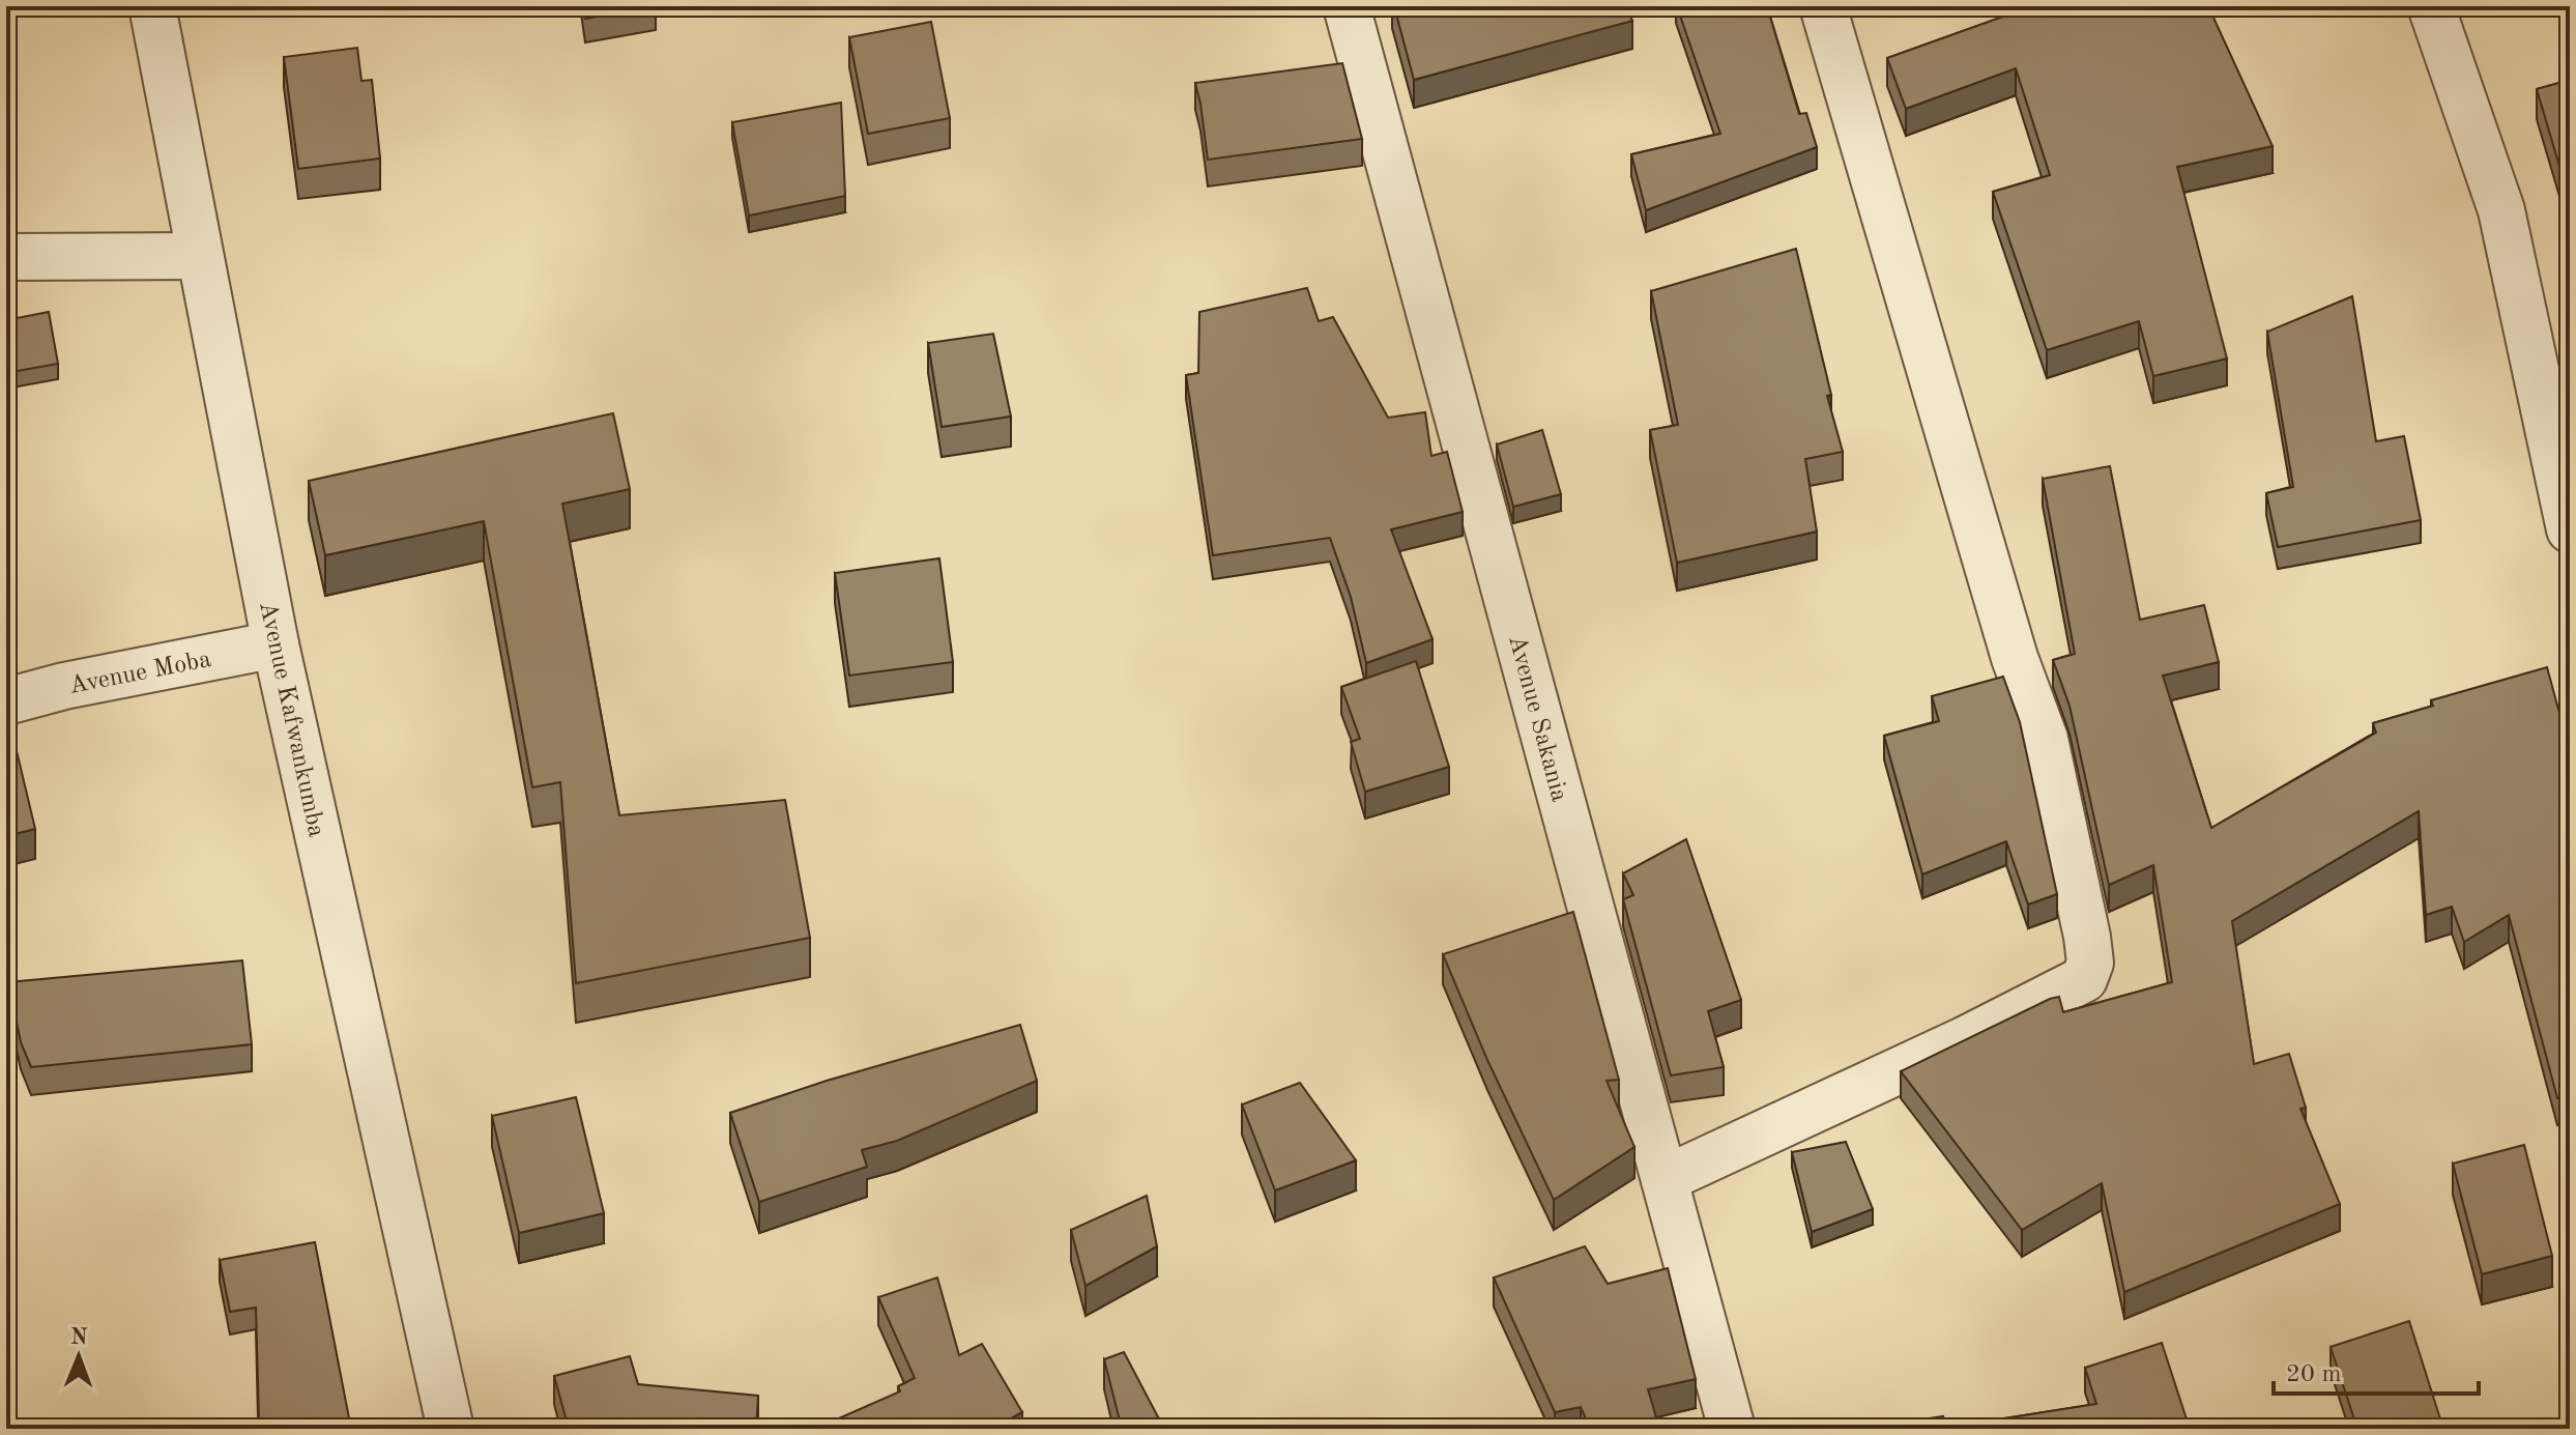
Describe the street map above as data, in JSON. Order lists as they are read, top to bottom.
{
  "streets": {
    "street": ["Avenue Moba", "Avenue Sakania", "Avenue Kafwankumba"]
  },
  "crossings": [
    ["Avenue Moba", "Avenue Kafwankumba"]
  ],
  "scale_bar": "20 m",
  "north": "top"
}
